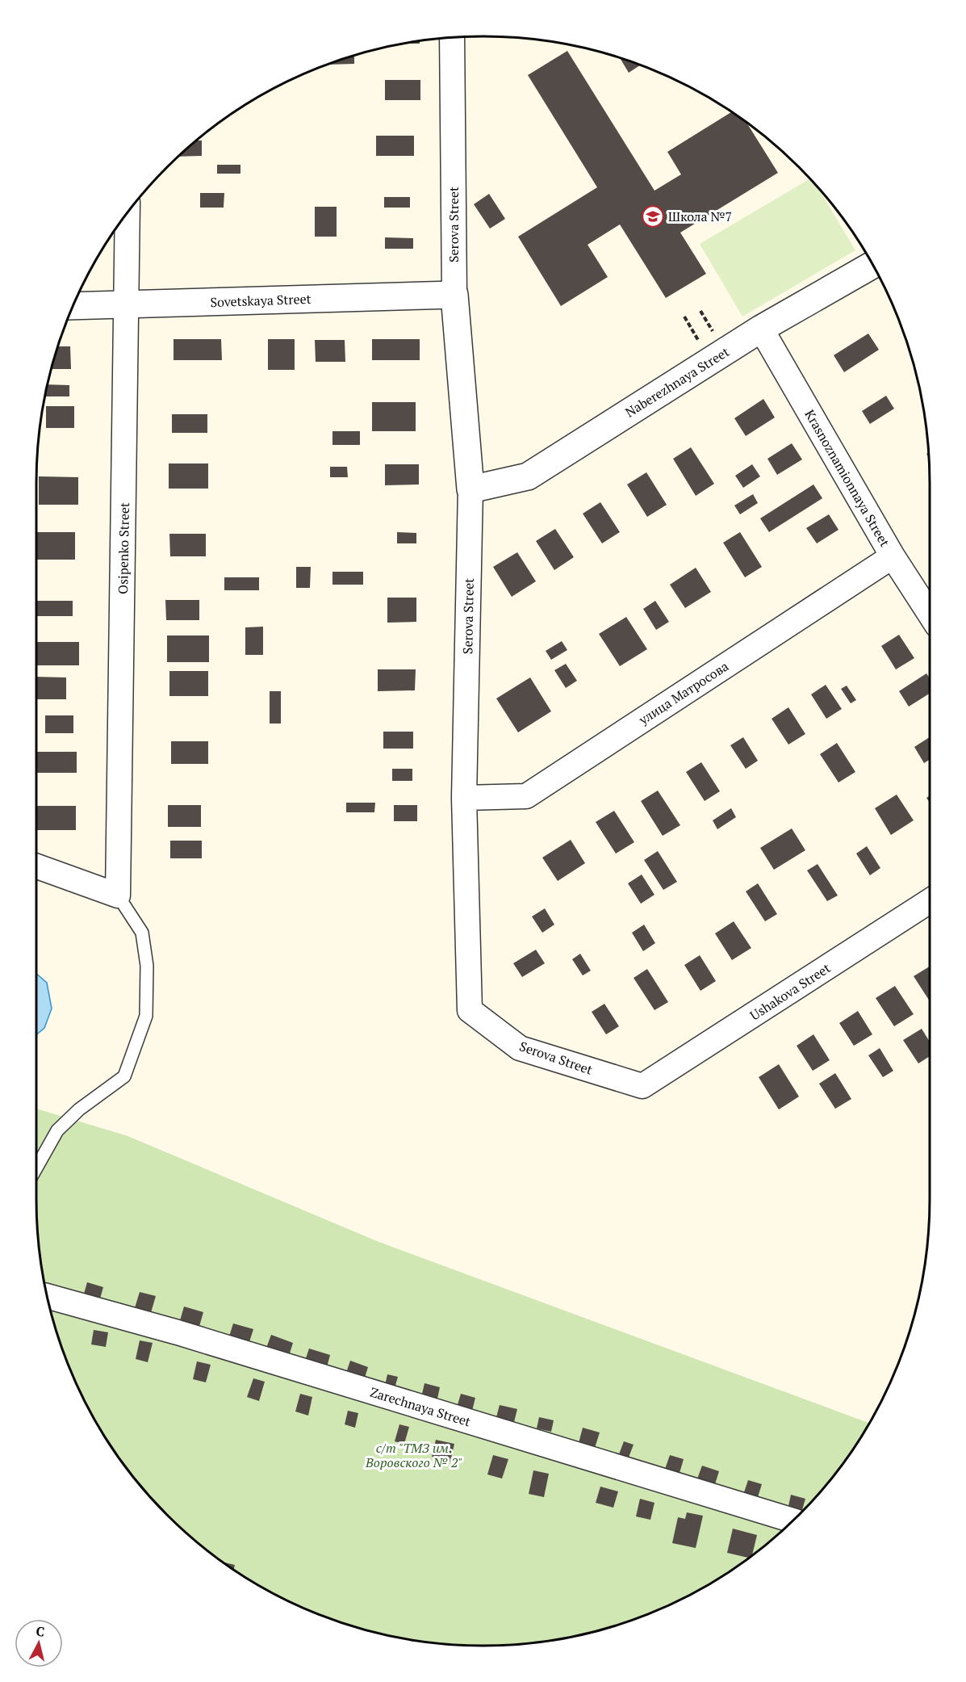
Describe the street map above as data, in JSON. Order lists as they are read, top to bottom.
{
  "streets": {
    "street": [
      "Serova Street",
      "Sovetskaya Street",
      "Naberezhnaya Street",
      "Krasnoznamionnaya Street",
      "Osipenko Street",
      "улица Матросова",
      "Ushakova Street",
      "Zarechnaya Street"
    ]
  },
  "crossings": [
    ["Serova Street", "Sovetskaya Street"],
    ["Serova Street", "Naberezhnaya Street"],
    ["Serova Street", "улица Матросова"],
    ["Serova Street", "Ushakova Street"],
    ["Sovetskaya Street", "Osipenko Street"],
    ["Naberezhnaya Street", "Krasnoznamionnaya Street"],
    ["Krasnoznamionnaya Street", "улица Матросова"]
  ],
  "parks": ["с/т \"ТМЗ им. Воровского № 2\""],
  "places": {
    "school or university": ["Школа №7"]
  },
  "north": "top"
}
